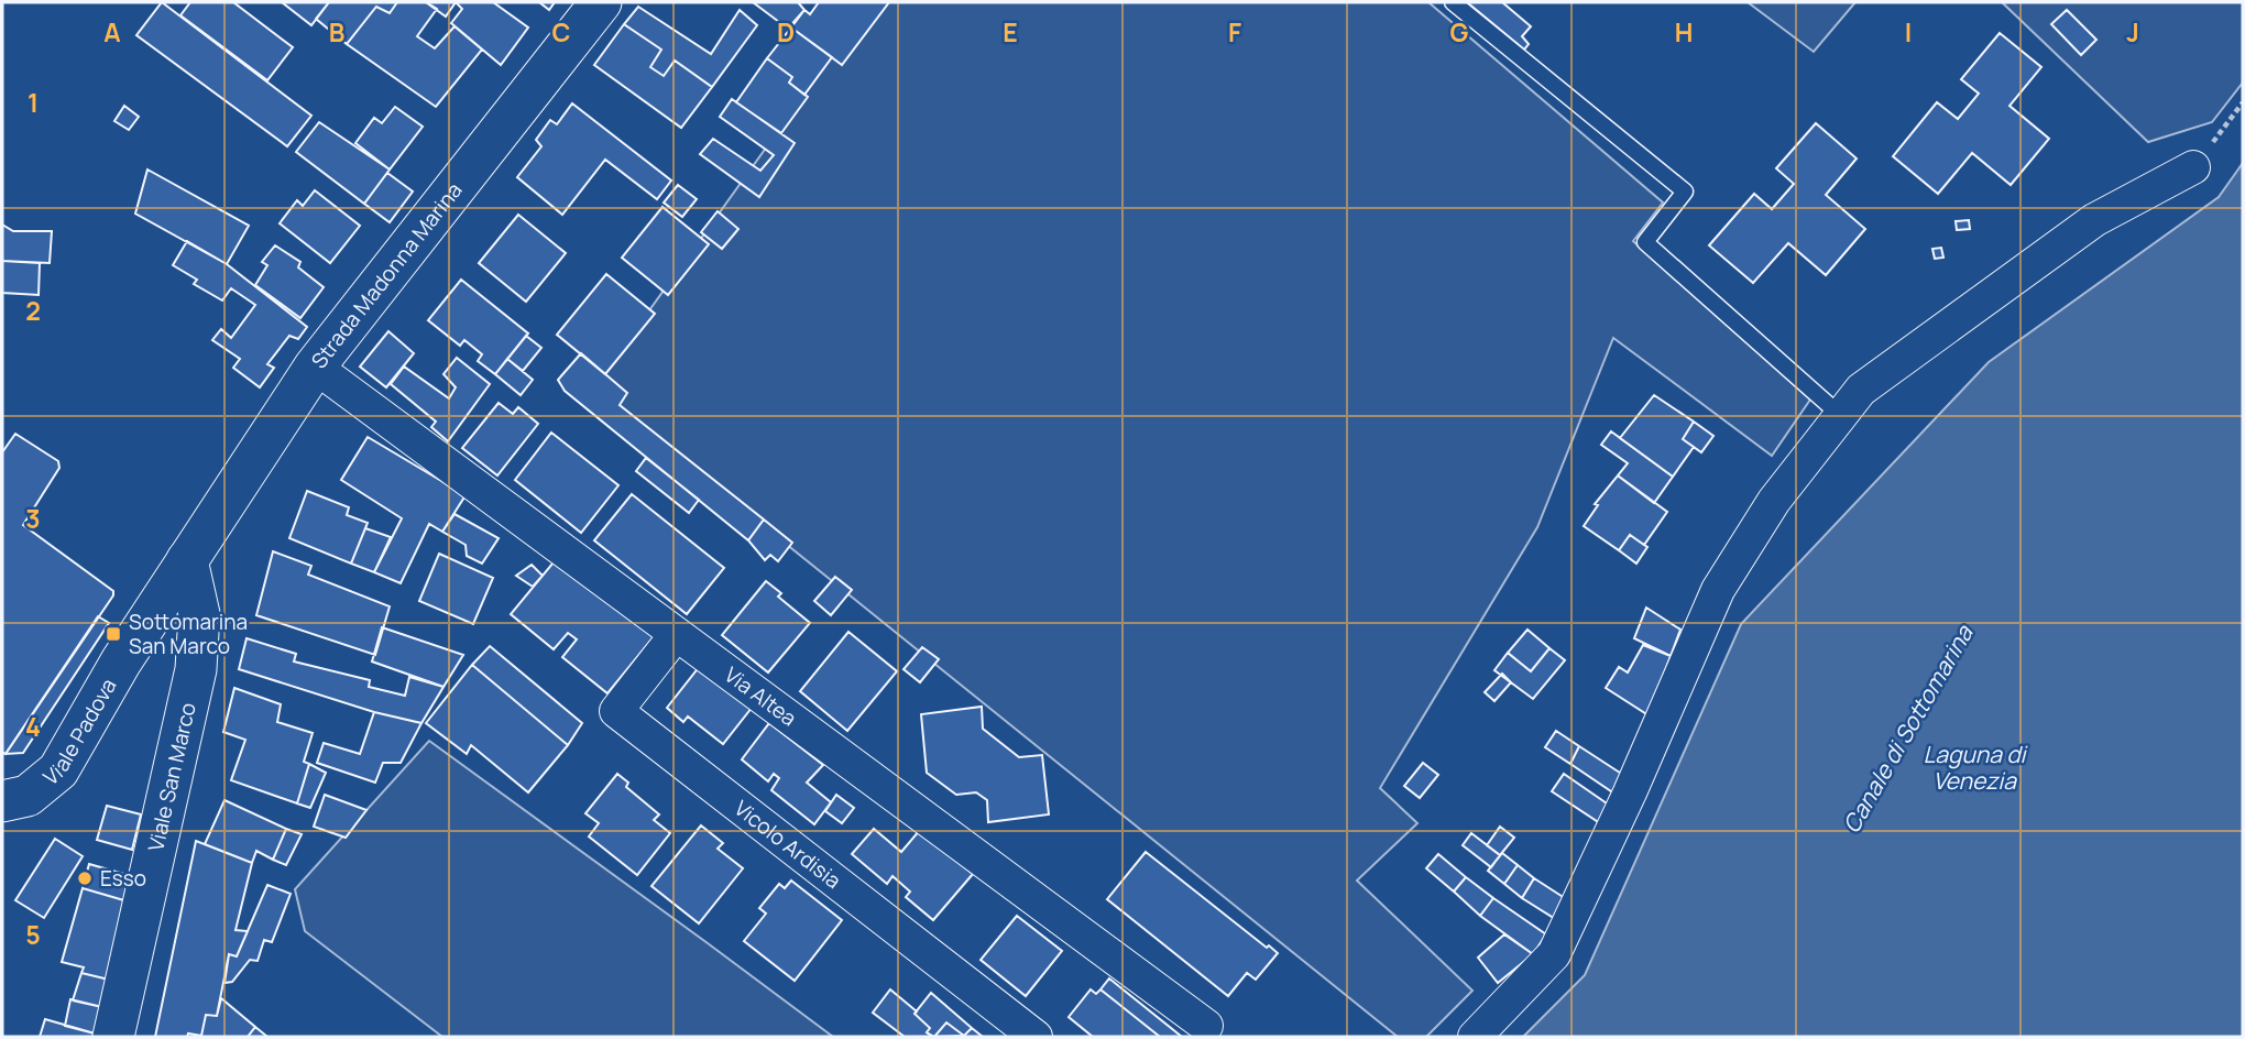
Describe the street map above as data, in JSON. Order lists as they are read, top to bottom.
{
  "streets": {
    "street": [
      "Strada Madonna Marina",
      "Via Altea",
      "Viale Padova",
      "Viale San Marco",
      "Vicolo Ardisia"
    ]
  },
  "crossings": [
    ["Strada Madonna Marina", "Via Altea"],
    ["Strada Madonna Marina", "Viale Padova"],
    ["Strada Madonna Marina", "Viale San Marco"],
    ["Via Altea", "Vicolo Ardisia"],
    ["Viale Padova", "Viale San Marco"]
  ],
  "water": ["Canale di Sottomarina", "Laguna di Venezia"],
  "places": {
    "transit": ["Sottomarina San Marco"],
    "other": ["Esso"]
  },
  "grid": {
    "columns": [
      "A",
      "B",
      "C",
      "D",
      "E",
      "F",
      "G",
      "H",
      "I",
      "J"
    ],
    "rows": [
      "1",
      "2",
      "3",
      "4",
      "5"
    ]
  }
}
